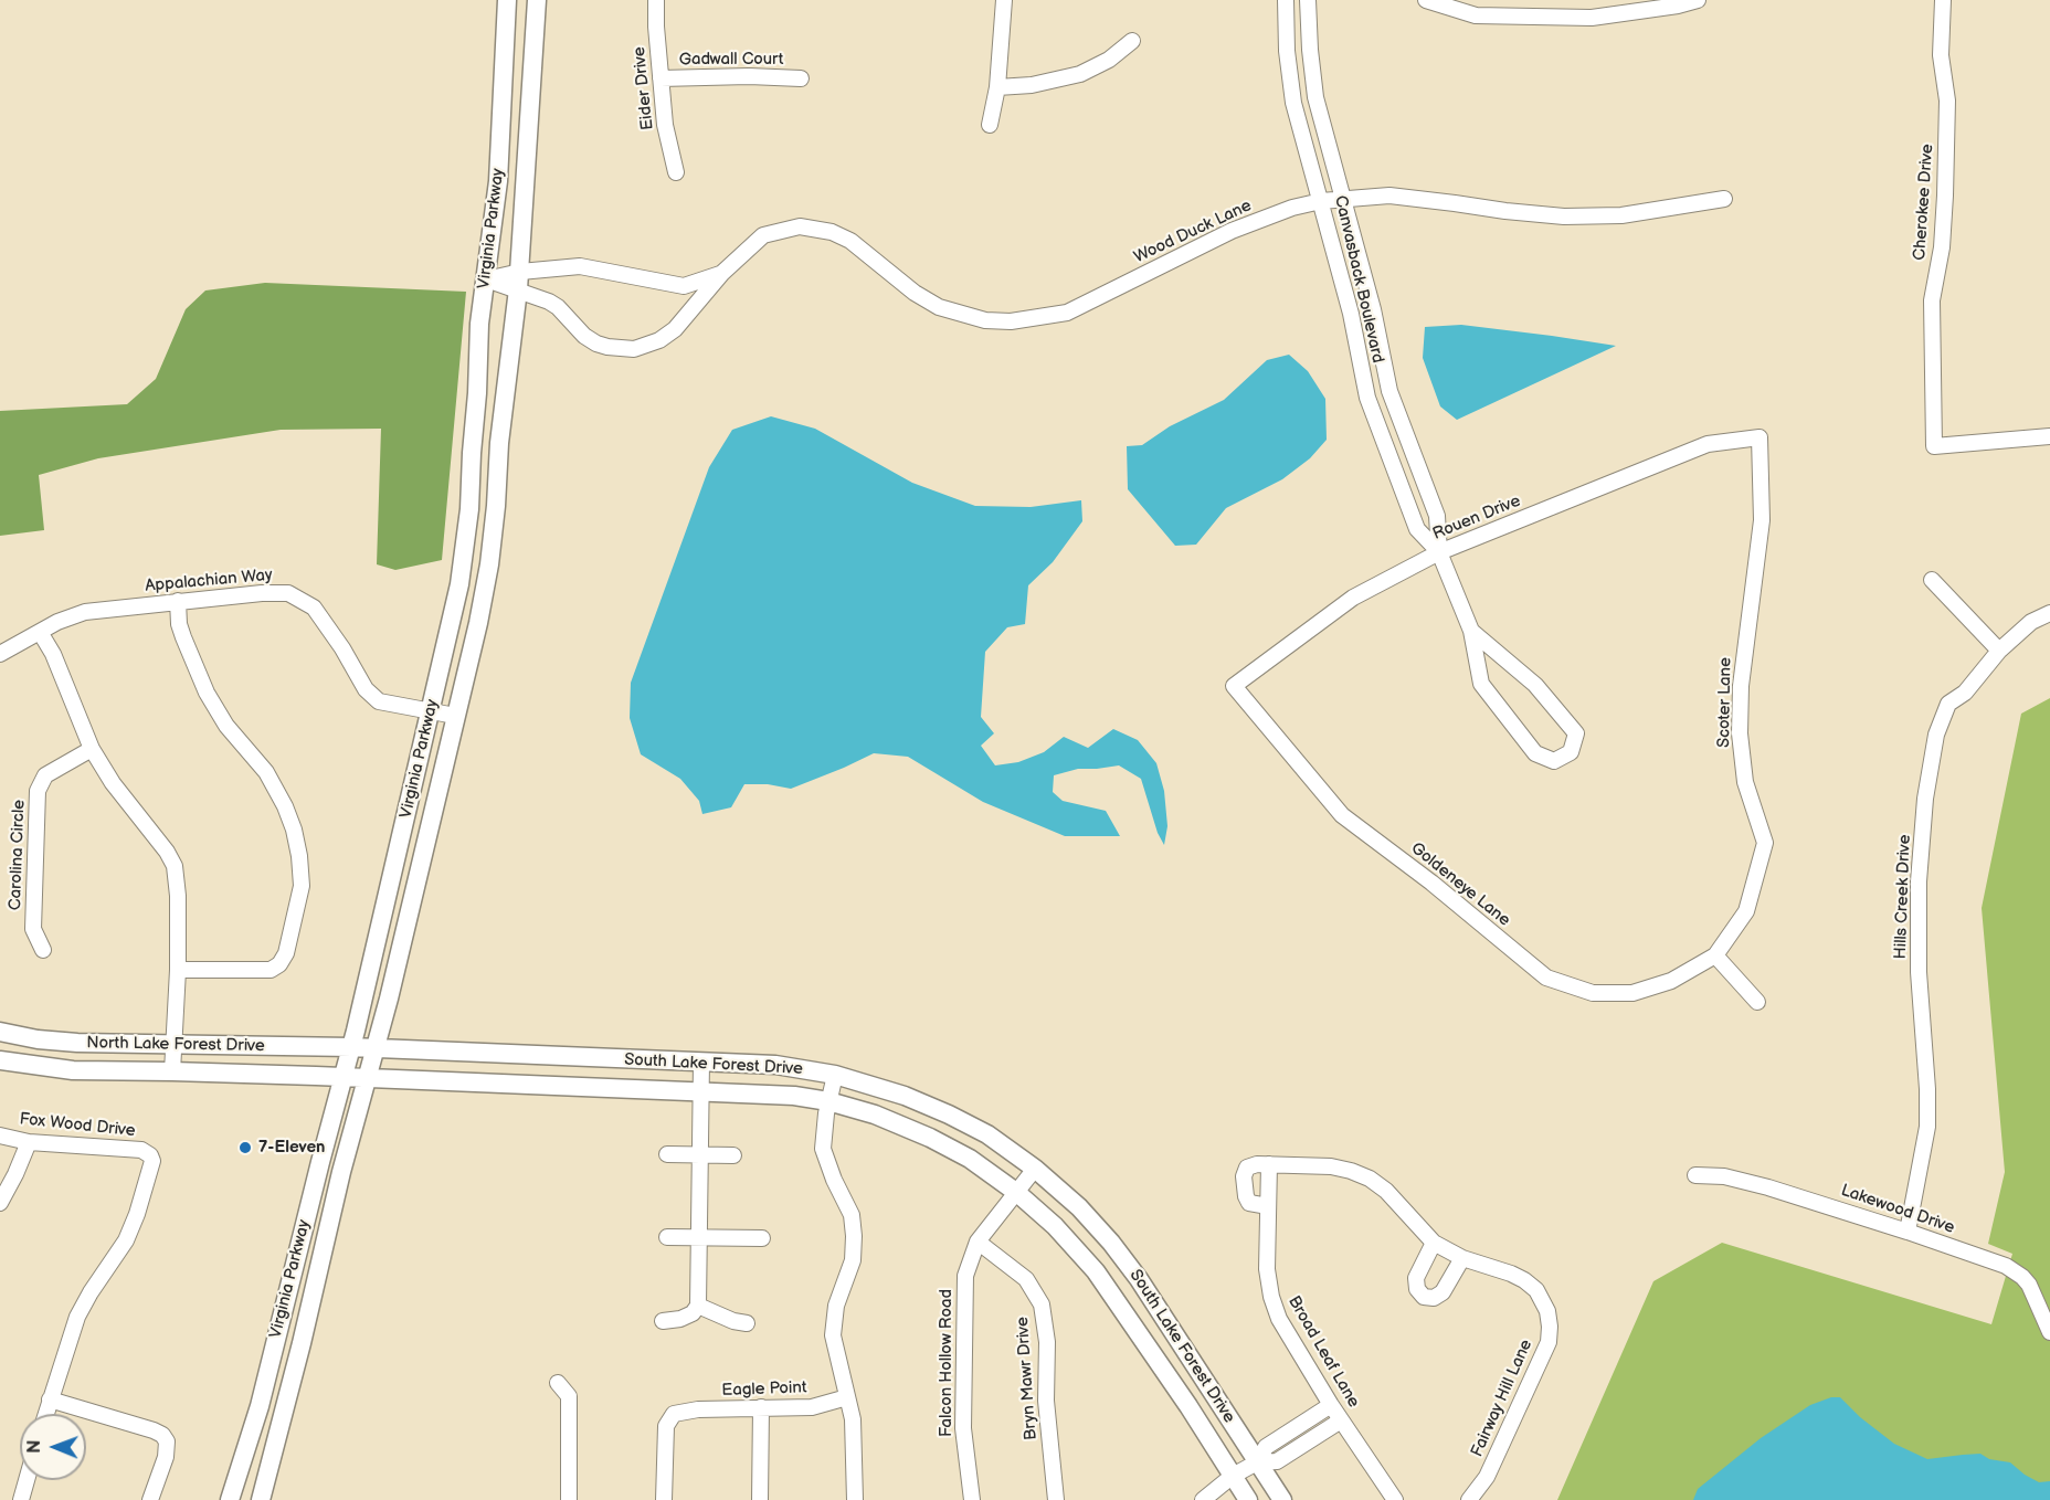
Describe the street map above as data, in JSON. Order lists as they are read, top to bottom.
{
  "streets": {
    "main road": ["Virginia Parkway", "North Lake Forest Drive", "South Lake Forest Drive"],
    "street": [
      "Gadwall Court",
      "Eider Drive",
      "Cherokee Drive",
      "Wood Duck Lane",
      "Canvasback Boulevard",
      "Rouen Drive",
      "Appalachian Way",
      "Scoter Lane",
      "Carolina Circle",
      "Goldeneye Lane",
      "Hills Creek Drive",
      "Fox Wood Drive",
      "Lakewood Drive",
      "Broad Leaf Lane",
      "Falcon Hollow Road",
      "Bryn Mawr Drive",
      "Eagle Point",
      "Fairway Hill Lane"
    ]
  },
  "crossings": [
    ["Gadwall Court", "Eider Drive"],
    ["Virginia Parkway", "Wood Duck Lane"],
    ["Virginia Parkway", "Appalachian Way"],
    ["Virginia Parkway", "North Lake Forest Drive"],
    ["Virginia Parkway", "South Lake Forest Drive"],
    ["Wood Duck Lane", "Canvasback Boulevard"],
    ["Canvasback Boulevard", "Rouen Drive"],
    ["Rouen Drive", "Scoter Lane"],
    ["Rouen Drive", "Goldeneye Lane"],
    ["Scoter Lane", "Goldeneye Lane"],
    ["Hills Creek Drive", "Lakewood Drive"],
    ["North Lake Forest Drive", "South Lake Forest Drive"],
    ["South Lake Forest Drive", "Falcon Hollow Road"],
    ["Falcon Hollow Road", "Bryn Mawr Drive"]
  ],
  "places": ["7-Eleven"],
  "north": "left"
}
